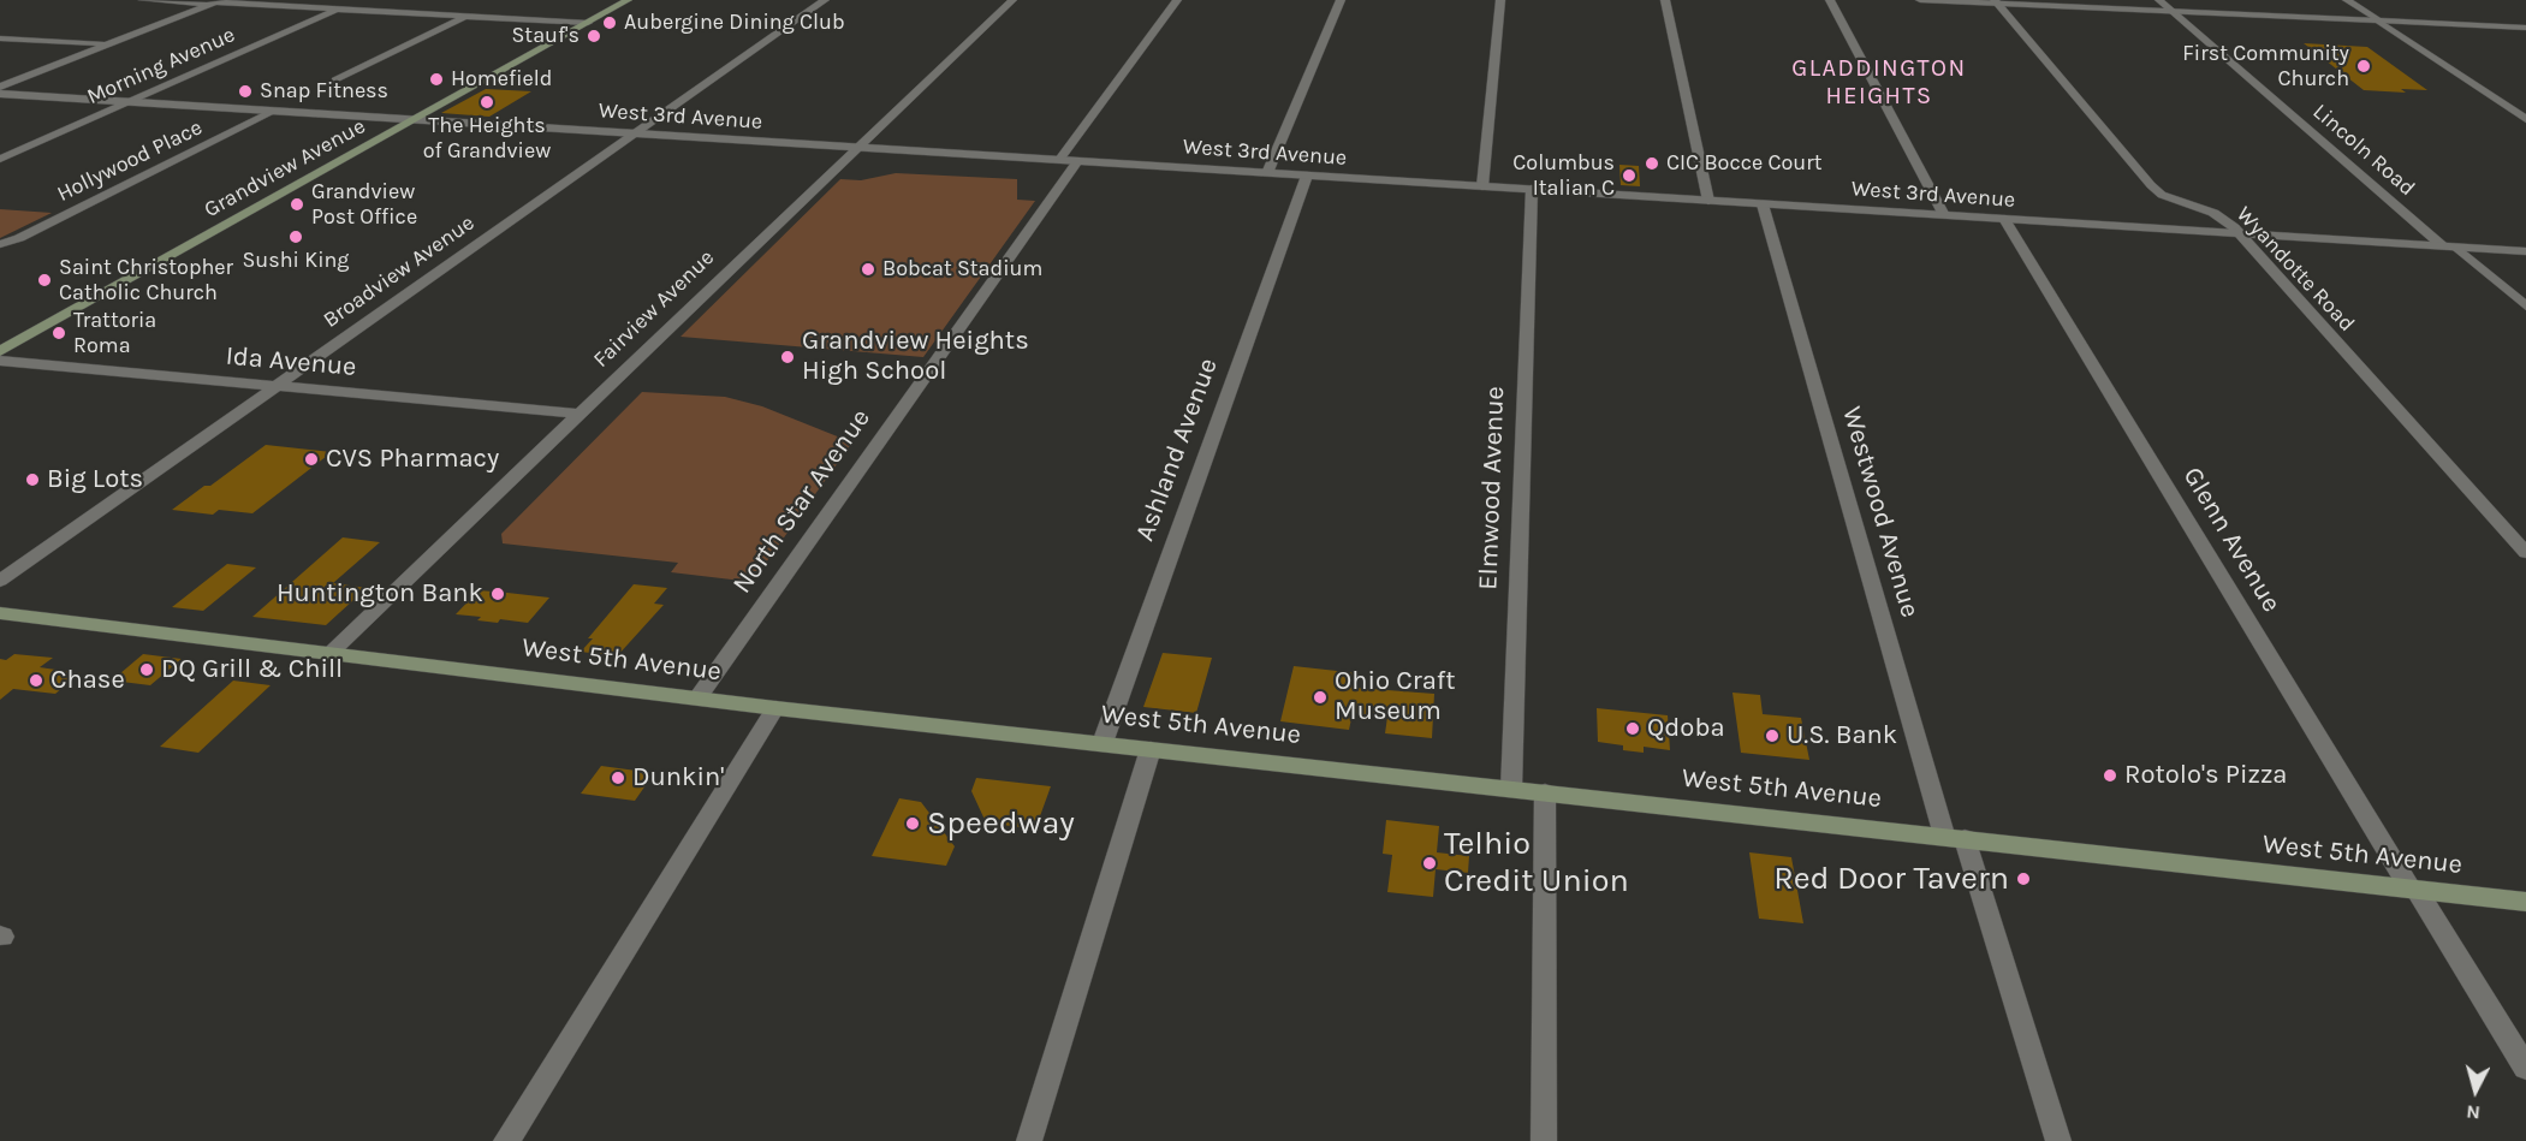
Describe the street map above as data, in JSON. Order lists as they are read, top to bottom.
{
  "streets": {
    "main road": ["Grandview Avenue", "West 5th Avenue"],
    "street": [
      "Morning Avenue",
      "West 3rd Avenue",
      "Lincoln Road",
      "Hollywood Place",
      "Wyandotte Road",
      "Broadview Avenue",
      "Fairview Avenue",
      "Ida Avenue",
      "Ashland Avenue",
      "Elmwood Avenue",
      "North Star Avenue",
      "Westwood Avenue",
      "Glenn Avenue"
    ]
  },
  "crossings": [
    ["Morning Avenue", "West 3rd Avenue"],
    ["West 3rd Avenue", "Lincoln Road"],
    ["West 3rd Avenue", "Hollywood Place"],
    ["West 3rd Avenue", "Grandview Avenue"],
    ["West 3rd Avenue", "Wyandotte Road"],
    ["West 3rd Avenue", "Broadview Avenue"],
    ["West 3rd Avenue", "Fairview Avenue"],
    ["West 3rd Avenue", "Ashland Avenue"],
    ["West 3rd Avenue", "Elmwood Avenue"],
    ["West 3rd Avenue", "North Star Avenue"],
    ["West 3rd Avenue", "Westwood Avenue"],
    ["West 3rd Avenue", "Glenn Avenue"],
    ["Broadview Avenue", "Ida Avenue"],
    ["Fairview Avenue", "Ida Avenue"],
    ["Fairview Avenue", "West 5th Avenue"],
    ["Ashland Avenue", "West 5th Avenue"],
    ["Elmwood Avenue", "West 5th Avenue"],
    ["North Star Avenue", "West 5th Avenue"],
    ["Westwood Avenue", "West 5th Avenue"],
    ["Glenn Avenue", "West 5th Avenue"]
  ],
  "districts": ["GLADDINGTON HEIGHTS"],
  "places": [
    "Aubergine Dining Club",
    "Stauf's",
    "First Community Church",
    "Homefield",
    "Snap Fitness",
    "The Heights of Grandview",
    "CIC Bocce Court",
    "Columbus Italian C",
    "Grandview Post Office",
    "Sushi King",
    "Bobcat Stadium",
    "Saint Christopher Catholic Church",
    "Trattoria Roma",
    "Grandview Heights High School",
    "CVS Pharmacy",
    "Big Lots",
    "Huntington Bank",
    "DQ Grill & Chill",
    "Chase",
    "Ohio Craft Museum",
    "Qdoba",
    "U.S. Bank",
    "Rotolo's Pizza",
    "Dunkin'",
    "Speedway",
    "Telhio Credit Union",
    "Red Door Tavern"
  ],
  "north": "bottom"
}
